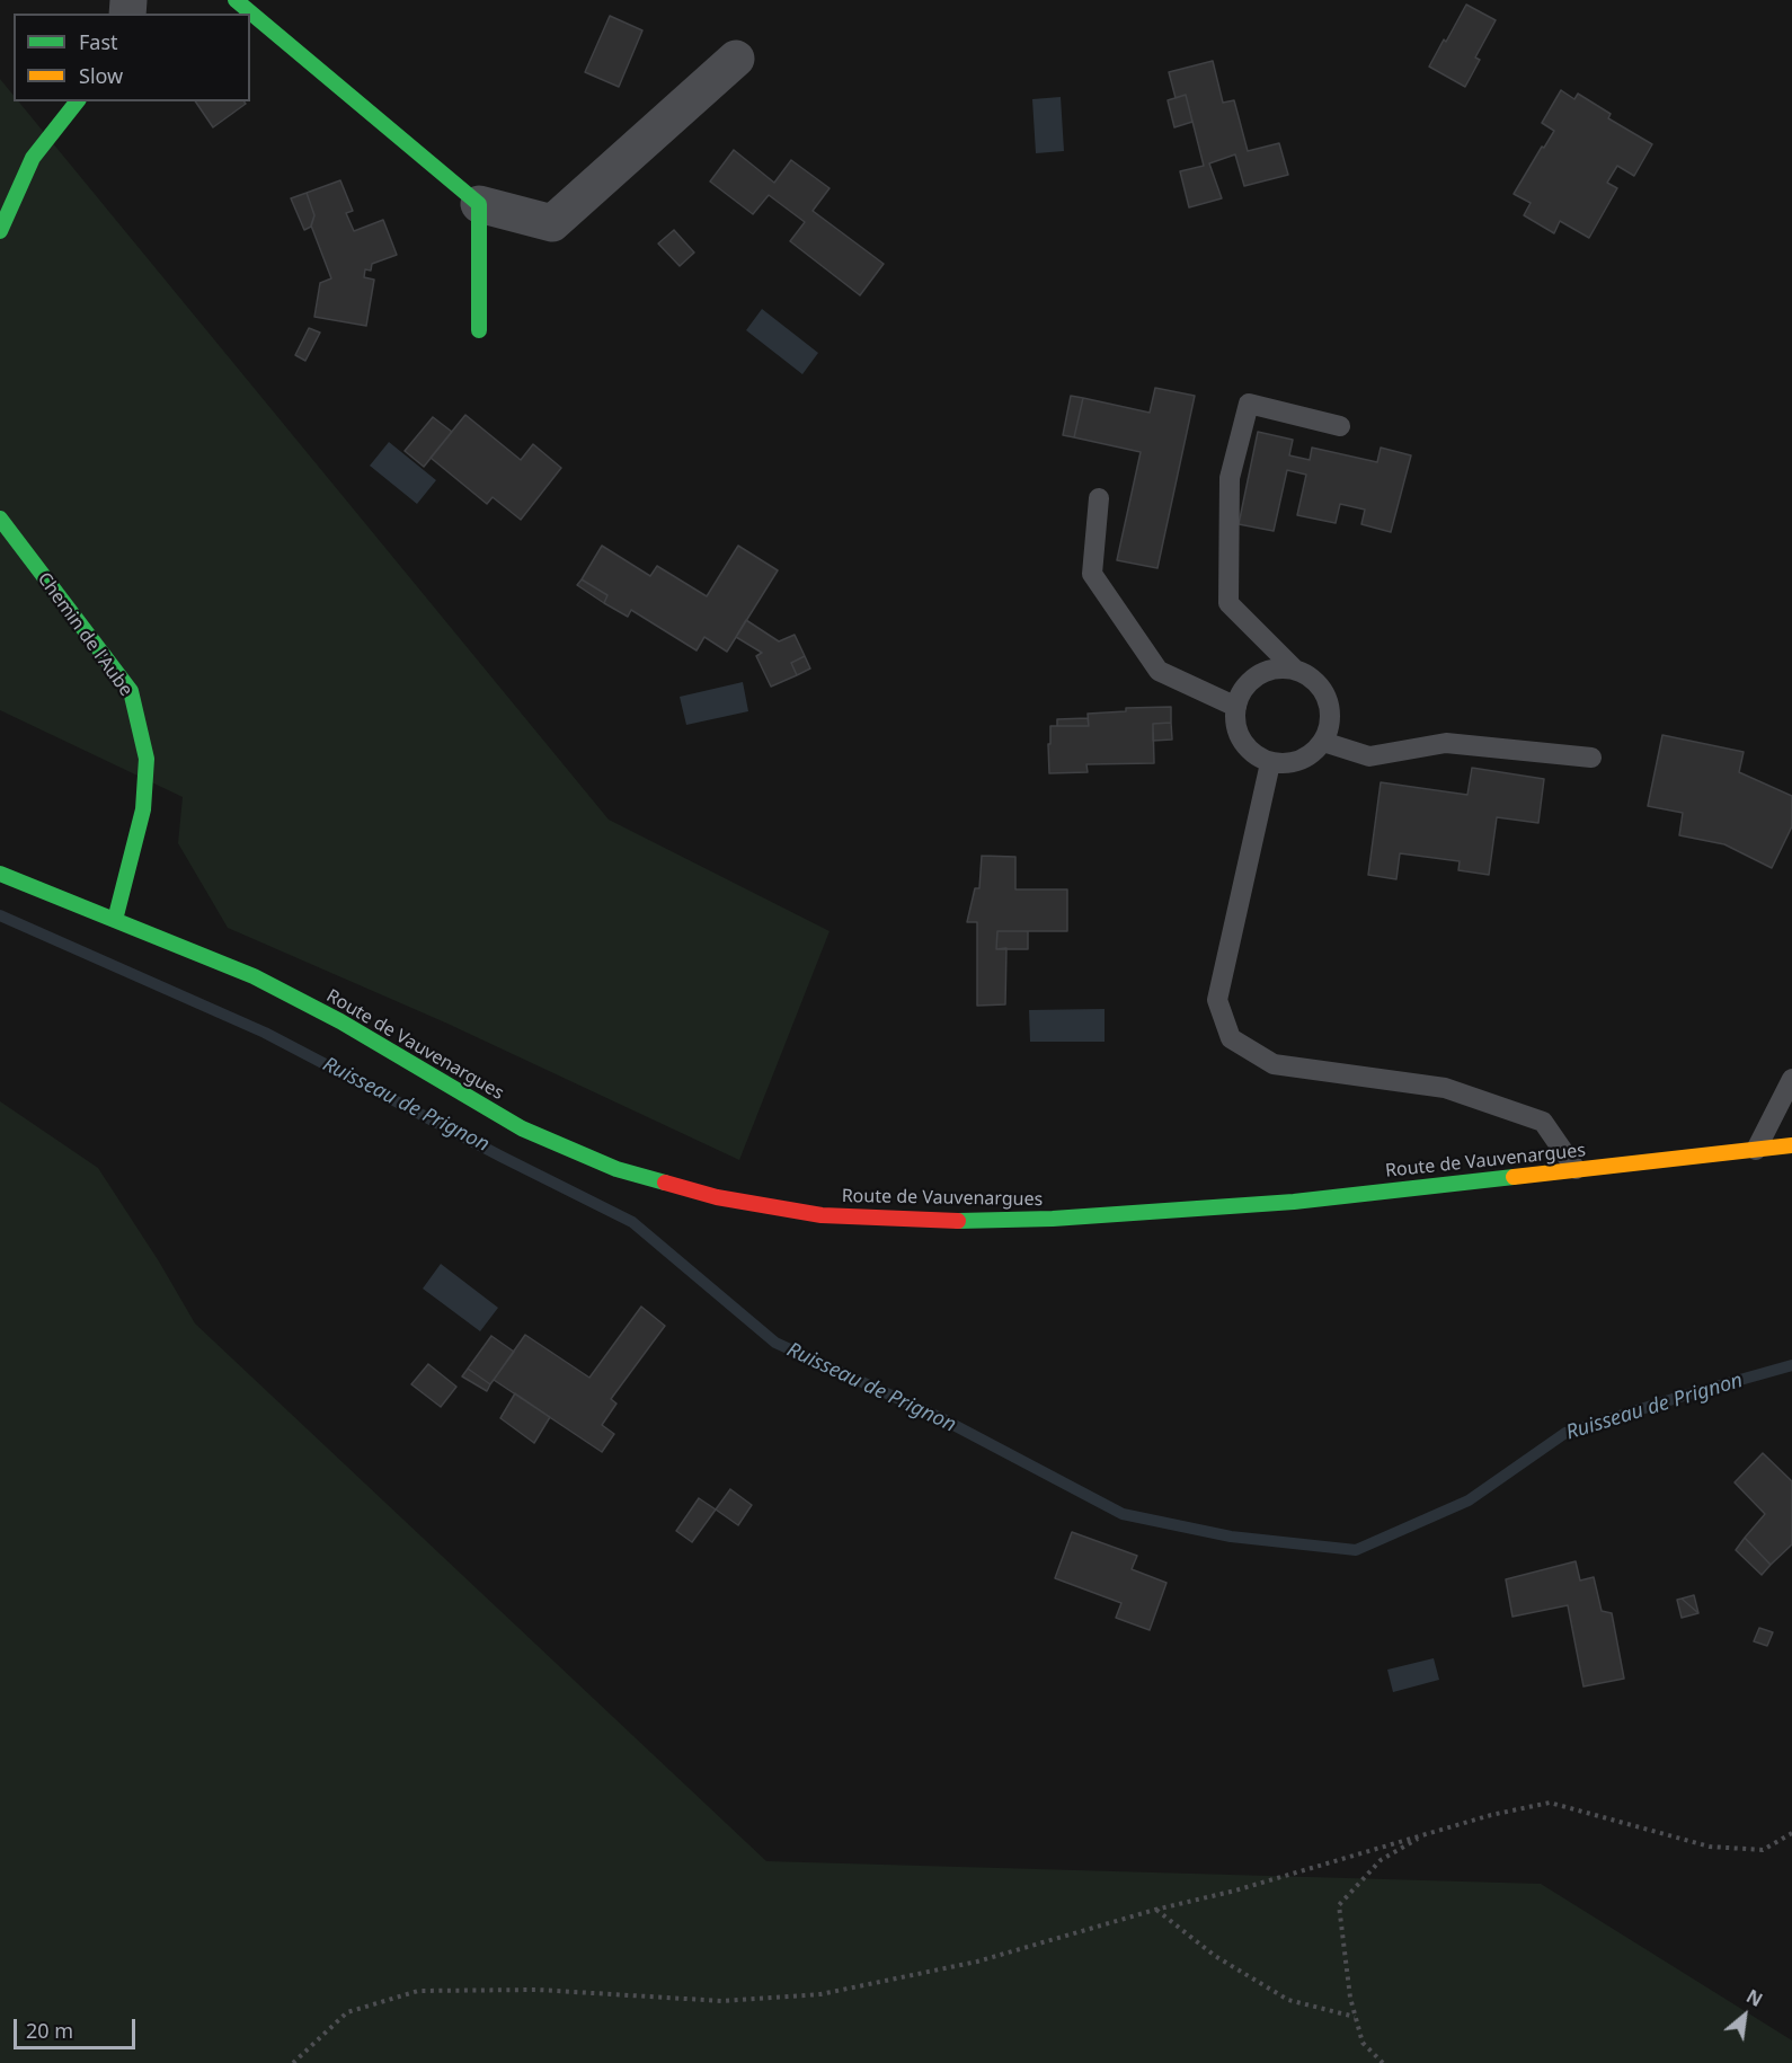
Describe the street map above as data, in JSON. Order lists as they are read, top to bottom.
{
  "streets": {
    "main road": ["Chemin de l'Aube", "Route de Vauvenargues"]
  },
  "crossings": [
    ["Chemin de l'Aube", "Route de Vauvenargues"]
  ],
  "water": ["Ruisseau de Prignon"],
  "legend": ["Fast", "Slow"],
  "scale_bar": "20 m",
  "north": "top right"
}
